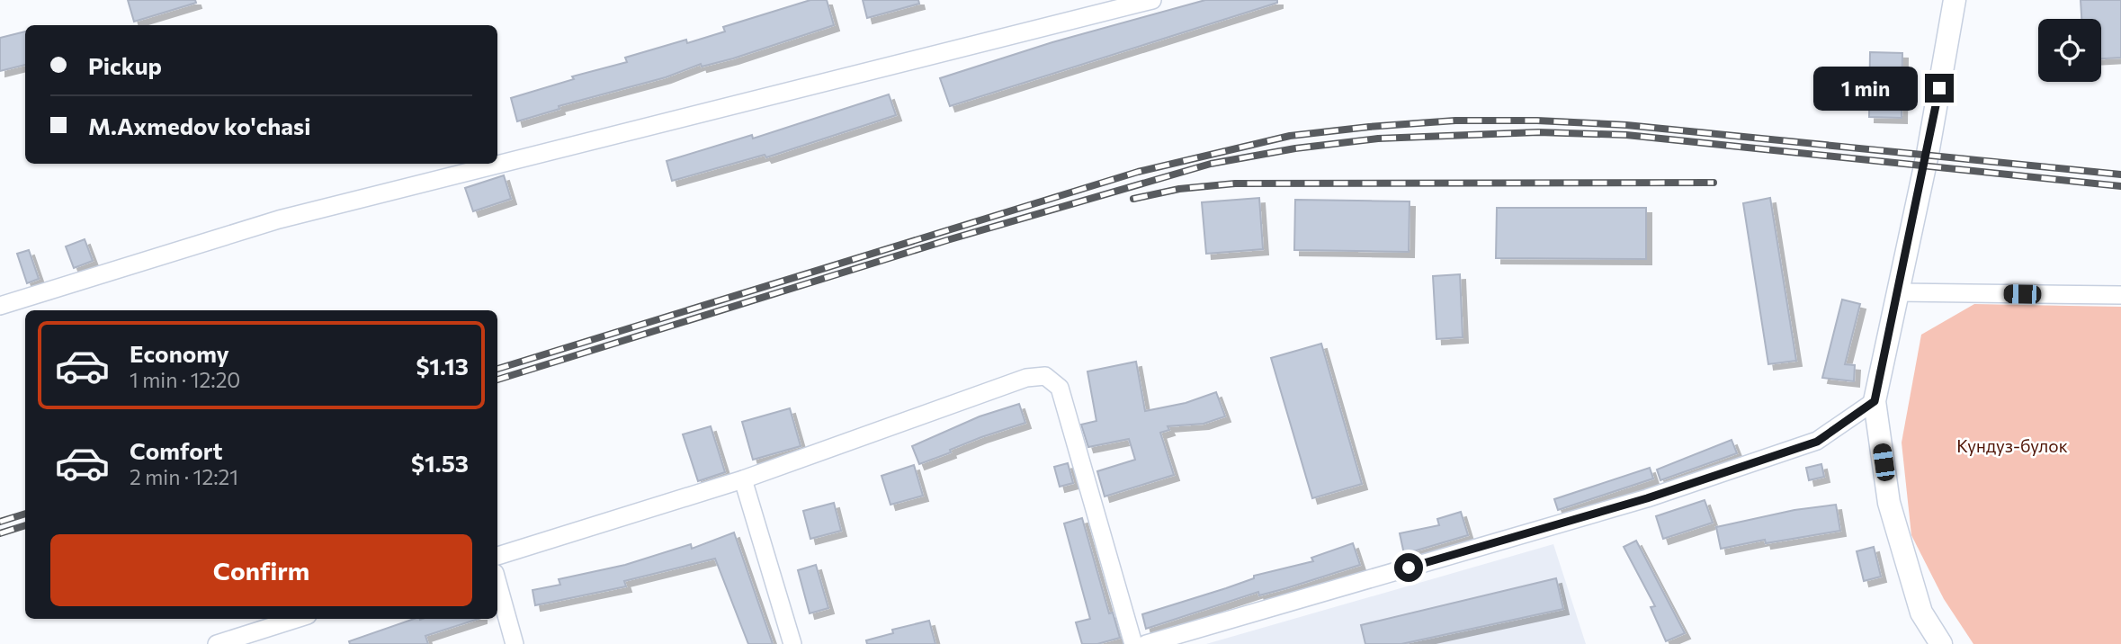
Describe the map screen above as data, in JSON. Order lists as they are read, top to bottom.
{
  "parks": ["Кундуз-булок"],
  "page": {
    "banner": ["Pickup", "M.Axmedov ko'chasi"],
    "bubble": "1 min",
    "list": [
      {
        "name": "Economy",
        "note": "1 min · 12:20",
        "value": "$1.13"
      },
      {
        "name": "Comfort",
        "note": "2 min · 12:21",
        "value": "$1.53"
      }
    ],
    "buttons": "Confirm"
  }
}
